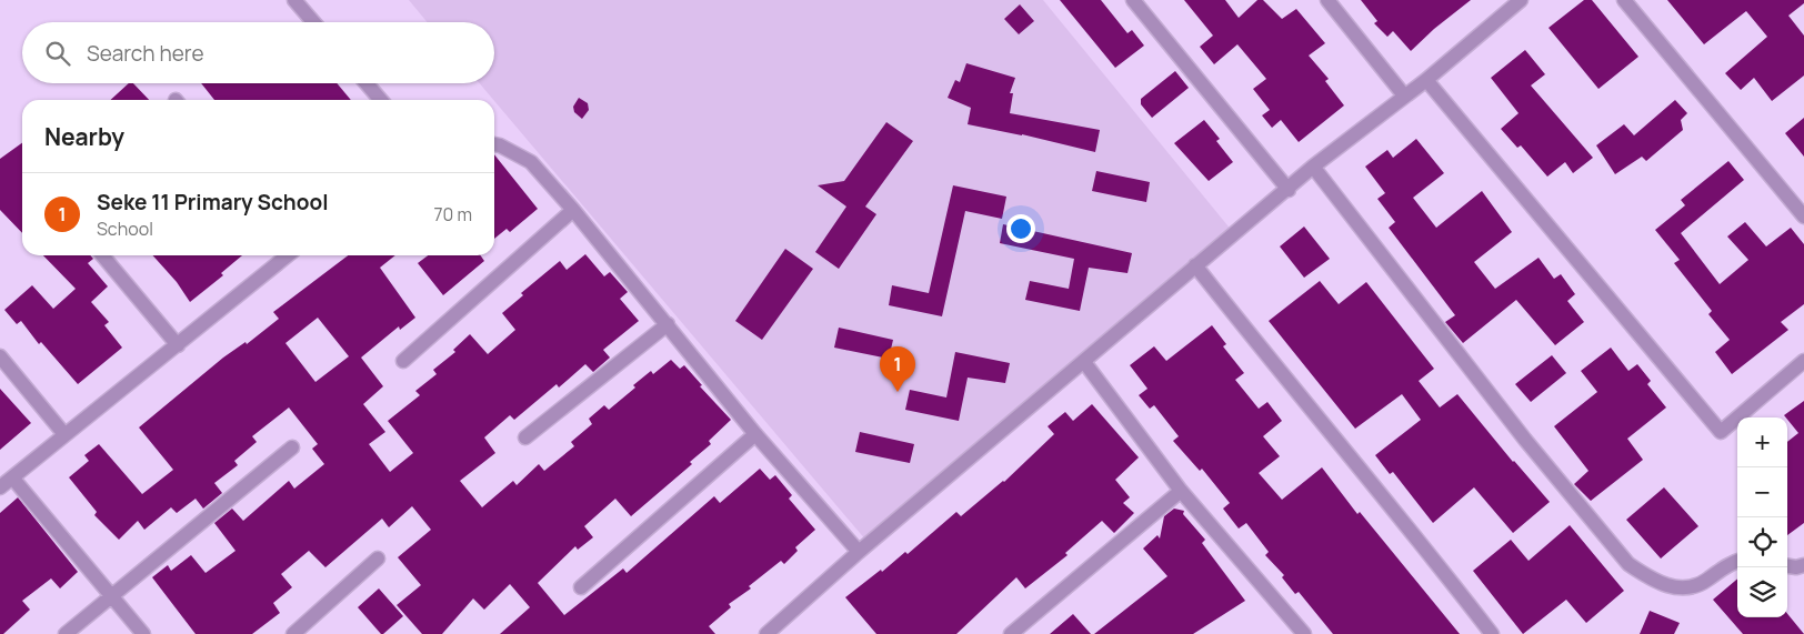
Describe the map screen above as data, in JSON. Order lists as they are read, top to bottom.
{
  "page": {
    "search": "Search here",
    "heading": "Nearby",
    "list": [
      {
        "mark": "1",
        "name": "Seke 11 Primary School",
        "note": "School",
        "value": "70 m"
      }
    ],
    "pins": "1",
    "map_buttons": ["+", "−"]
  }
}
